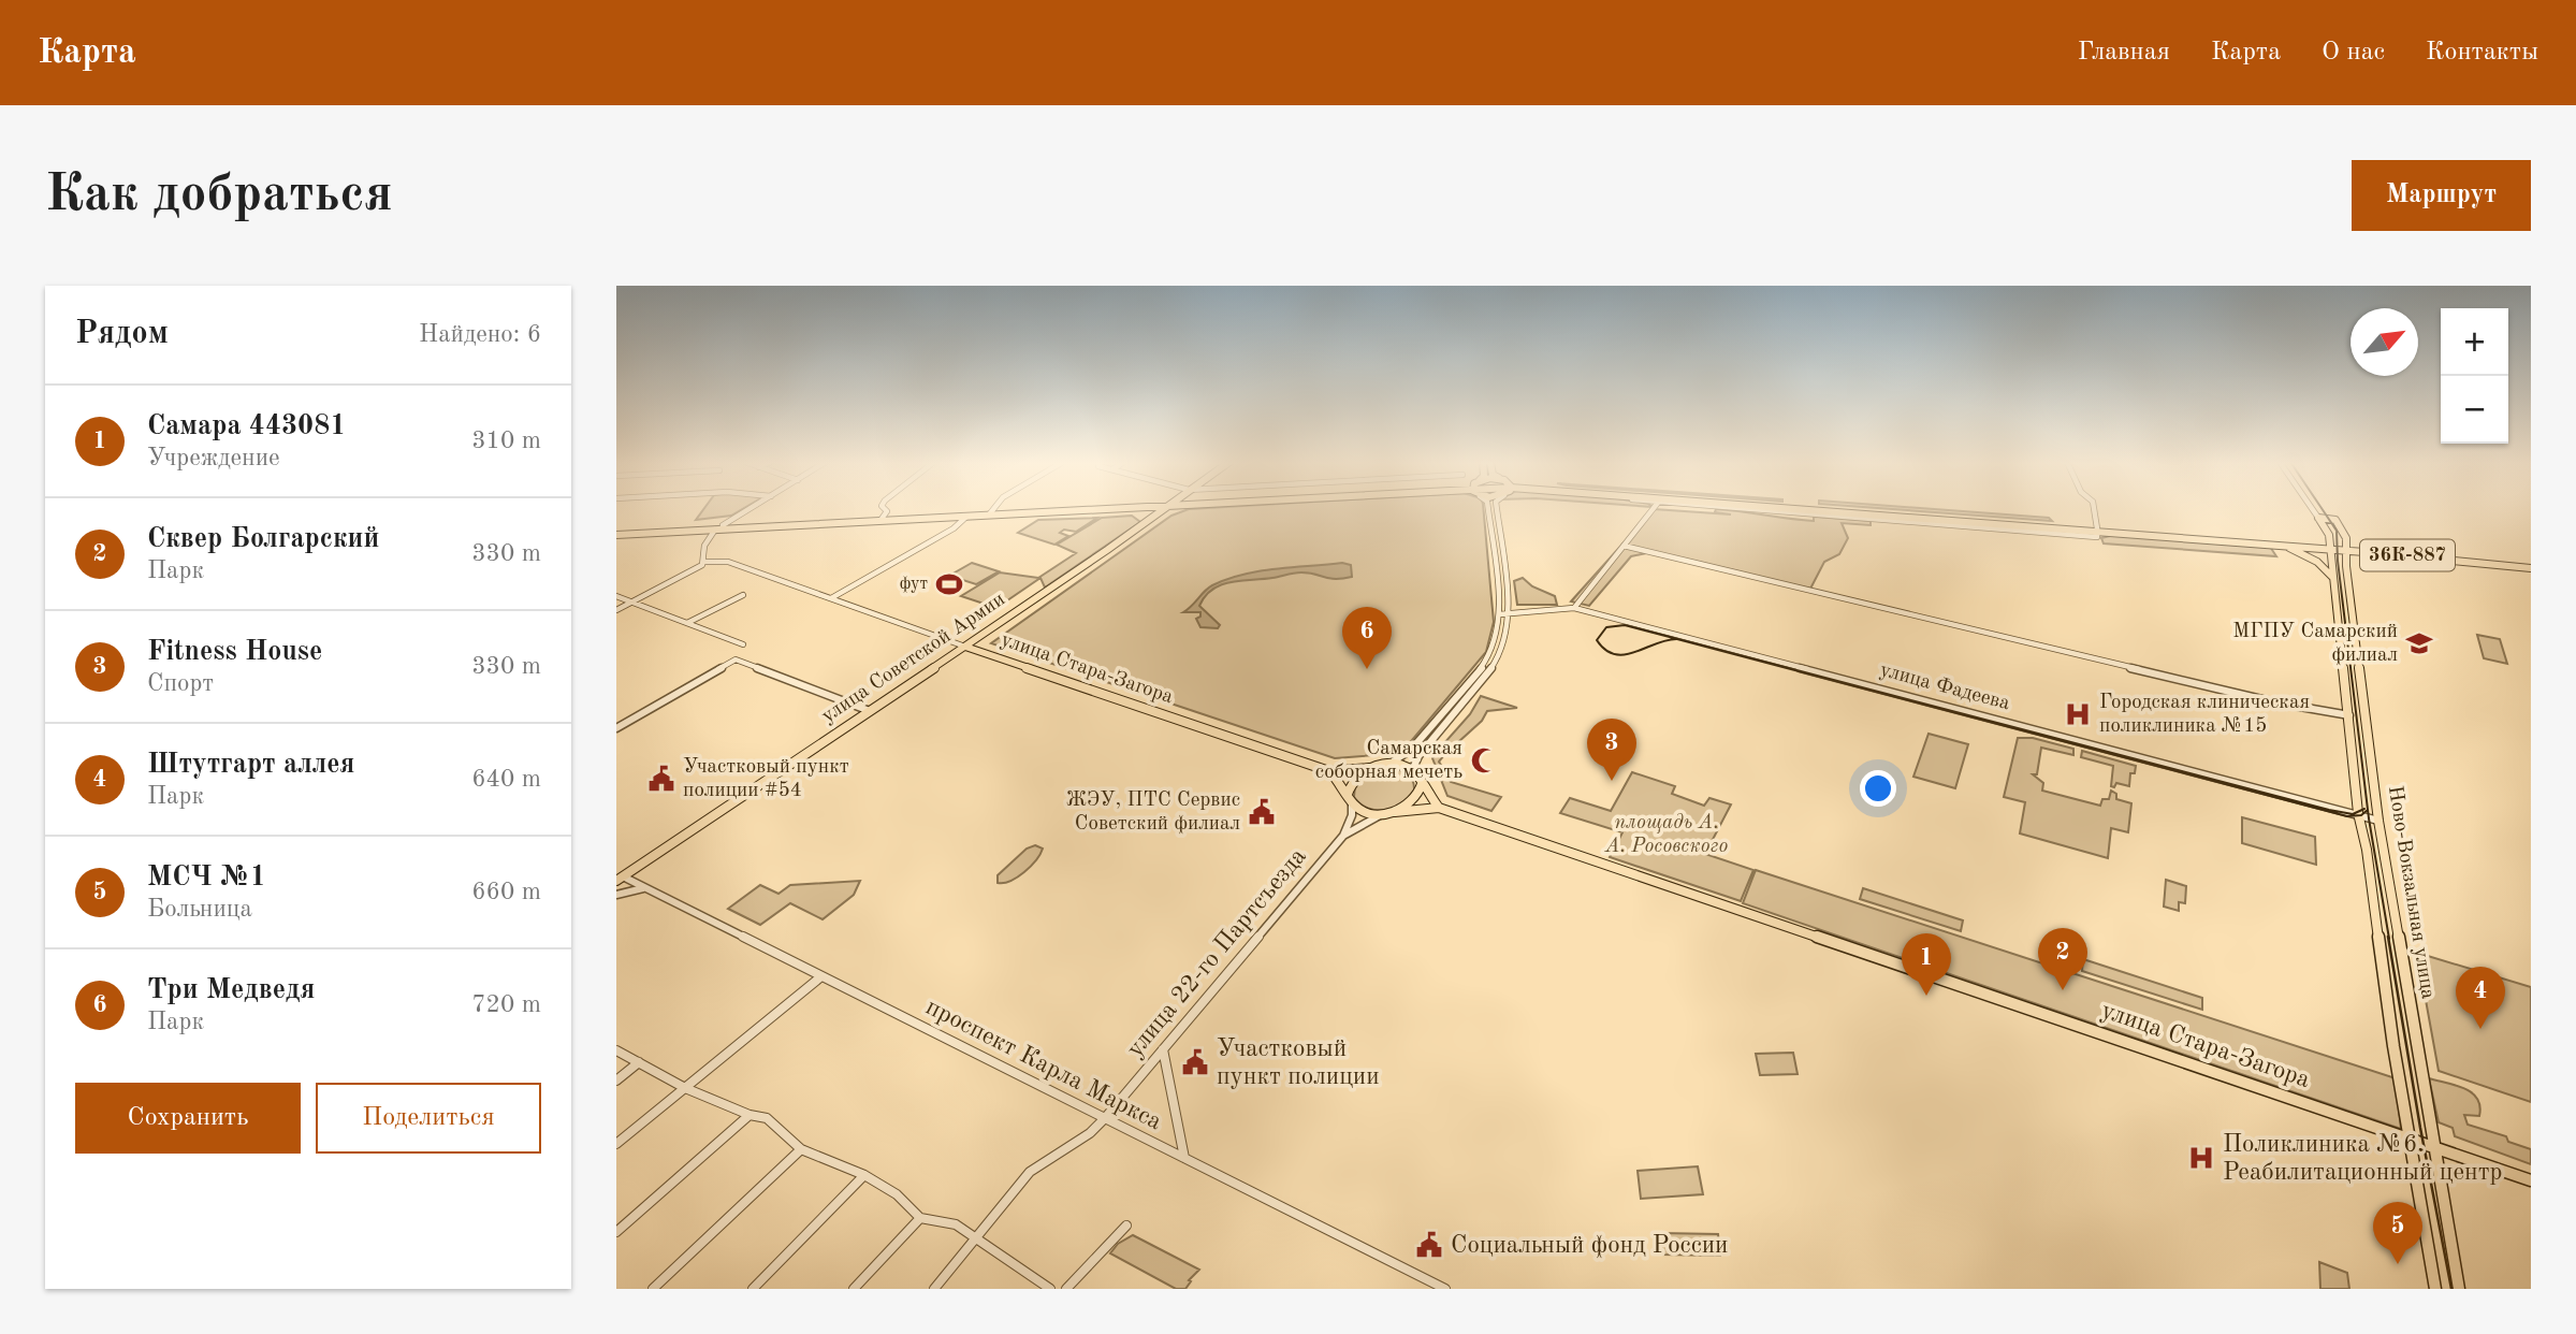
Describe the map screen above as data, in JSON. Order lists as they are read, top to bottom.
{
  "streets": {
    "main road": [
      "36К-887",
      "улица Советской Армии",
      "улица Стара-Загора",
      "Ново-Вокзальная улица"
    ],
    "street": ["улица Фадеева", "улица 22-го Партсъезда", "проспект Карла Маркса"]
  },
  "crossings": [
    ["36К-887", "Ново-Вокзальная улица"],
    ["улица Советской Армии", "улица Стара-Загора"],
    ["улица Советской Армии", "проспект Карла Маркса"],
    ["улица Стара-Загора", "Ново-Вокзальная улица"],
    ["улица Стара-Загора", "улица 22-го Партсъезда"],
    ["улица Фадеева", "Ново-Вокзальная улица"],
    ["улица 22-го Партсъезда", "проспект Карла Маркса"]
  ],
  "parks": ["площадь А. А. Росовского"],
  "places": {
    "sports": ["фут"],
    "school or university": ["МГПУ Самарский филиал"],
    "hospital": ["Городская клиническая поликлиника №15", "Поликлиника №6. Реабилитационный центр"],
    "mosque": ["Самарская соборная мечеть"],
    "public building": [
      "Участковый пункт полиции #54",
      "ЖЭУ, ПТС Сервис Советский филиал",
      "Участковый пункт полиции",
      "Социальный фонд России"
    ]
  },
  "north": "top right",
  "page": {
    "header": "Карта",
    "nav": [
      "Главная",
      "Карта",
      "О нас",
      "Контакты"
    ],
    "buttons": [
      "Маршрут",
      ["Сохранить", "Поделиться"]
    ],
    "title": "Как добраться",
    "heading": ["Рядом", "Найдено: 6"],
    "map_buttons": ["+", "−"],
    "list": [
      {
        "mark": "1",
        "name": "Самара 443081",
        "note": "Учреждение",
        "value": "310 m"
      },
      {
        "mark": "2",
        "name": "Сквер Болгарский",
        "note": "Парк",
        "value": "330 m"
      },
      {
        "mark": "3",
        "name": "Fitness House",
        "note": "Спорт",
        "value": "330 m"
      },
      {
        "mark": "4",
        "name": "Штутгарт аллея",
        "note": "Парк",
        "value": "640 m"
      },
      {
        "mark": "5",
        "name": "МСЧ №1",
        "note": "Больница",
        "value": "660 m"
      },
      {
        "mark": "6",
        "name": "Три Медведя",
        "note": "Парк",
        "value": "720 m"
      }
    ],
    "pins": [
      "6",
      "3",
      "2",
      "1",
      "4",
      "5"
    ]
  }
}
